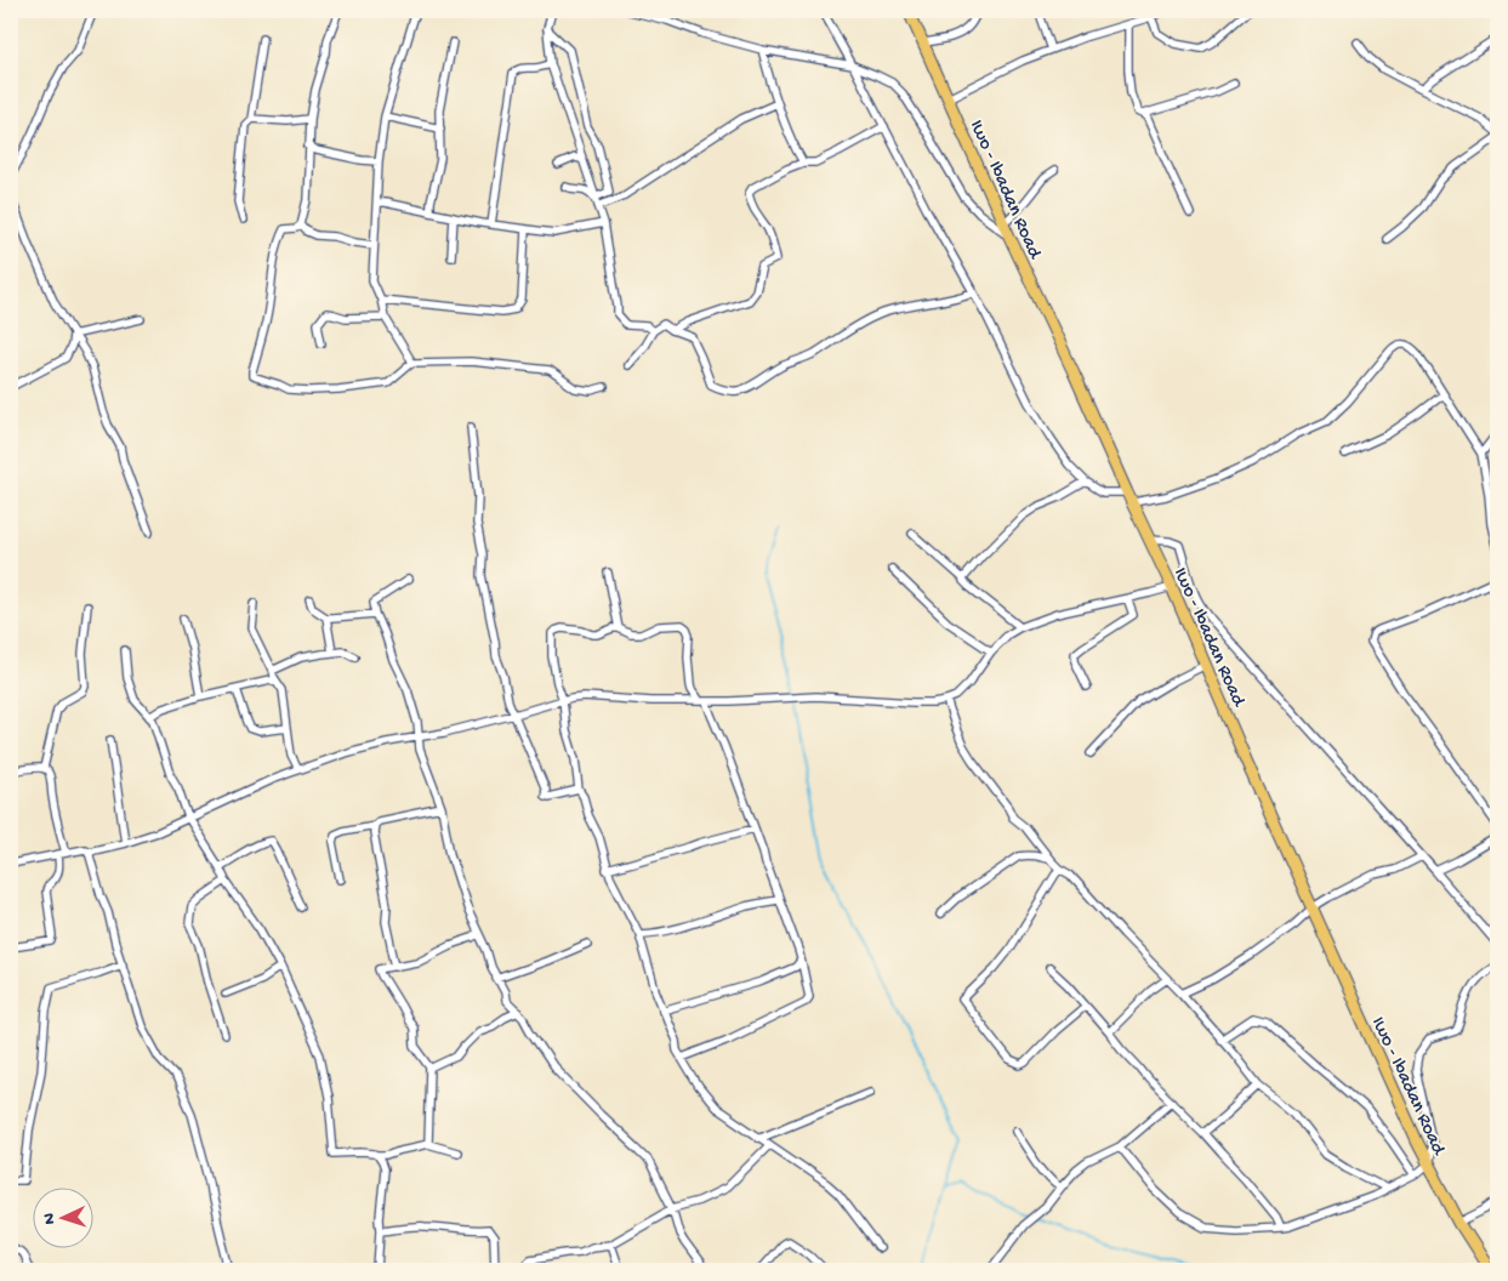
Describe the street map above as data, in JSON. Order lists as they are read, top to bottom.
{
  "streets": {
    "main road": ["Iwo - Ibadan Road"]
  },
  "north": "left"
}
